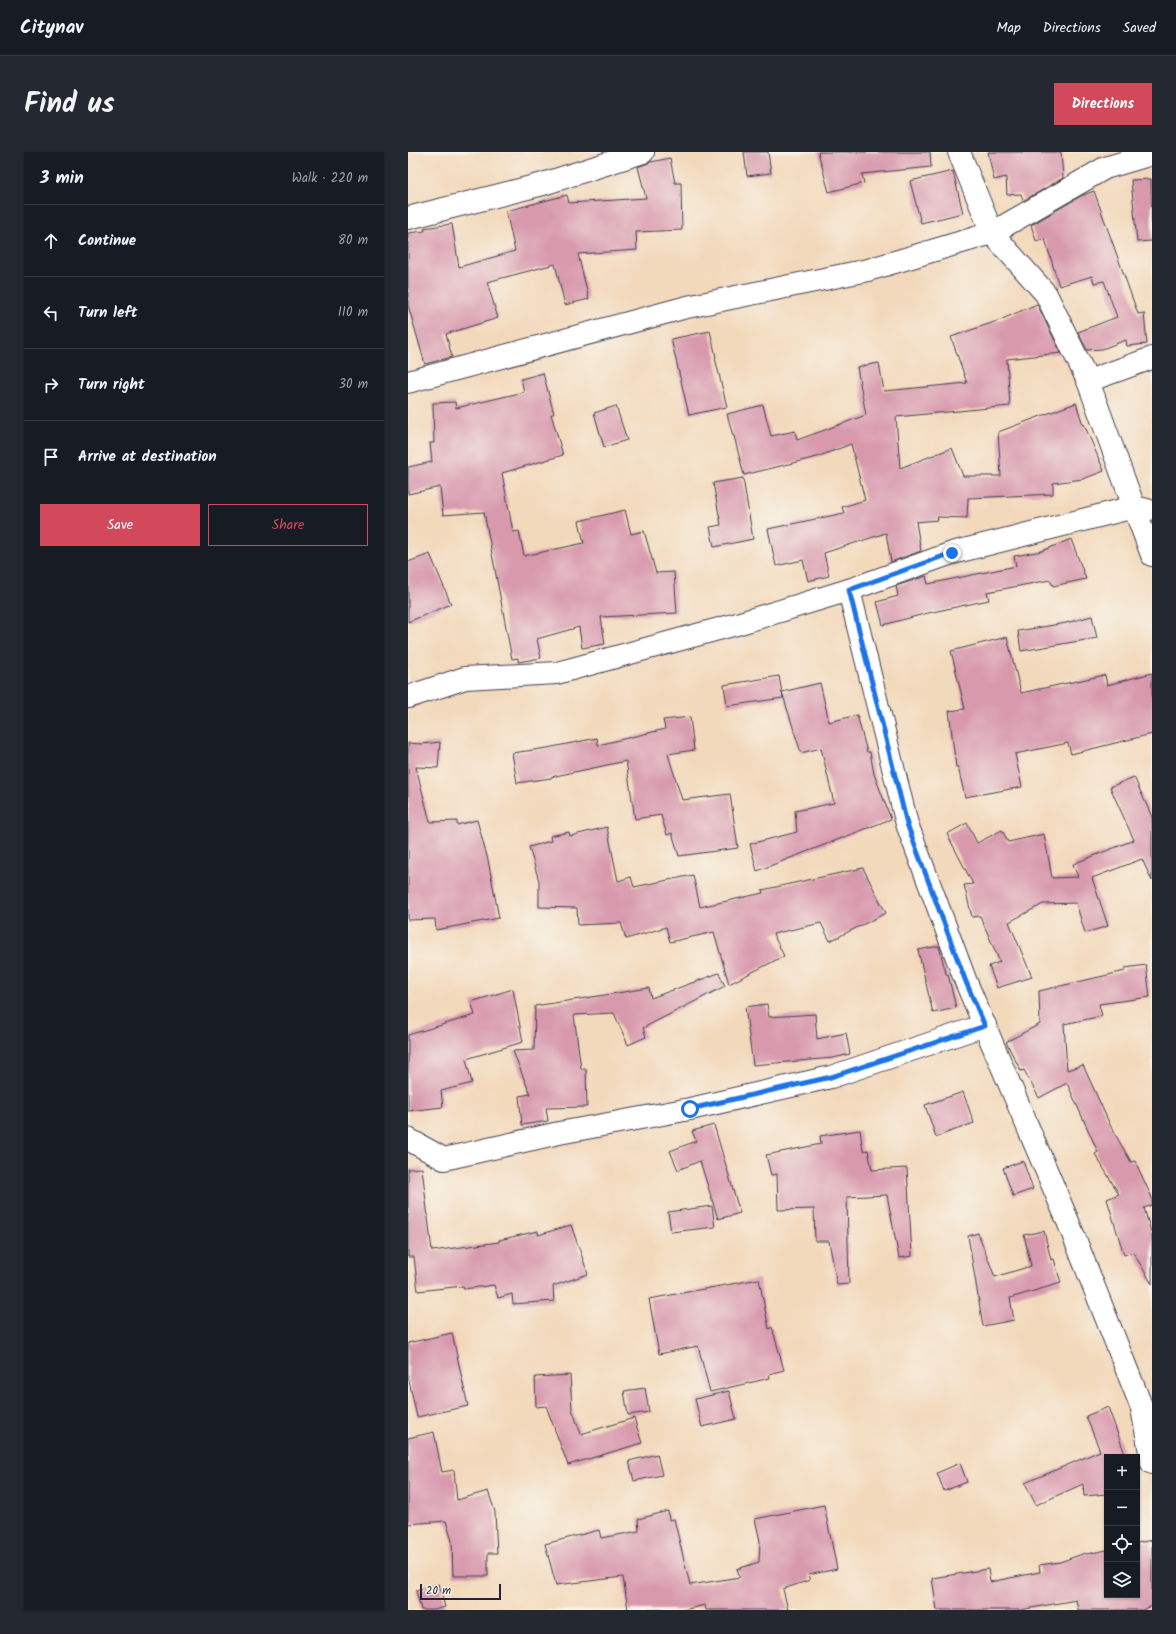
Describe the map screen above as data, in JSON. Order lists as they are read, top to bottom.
{
  "scale_bar": "20 m",
  "page": {
    "header": "Citynav",
    "nav": ["Map", "Directions", "Saved"],
    "title": "Find us",
    "buttons": [
      "Directions",
      ["Save", "Share"]
    ],
    "heading": ["3 min", "Walk · 220 m"],
    "list": [
      ["Continue", "80 m"],
      ["Turn left", "110 m"],
      ["Turn right", "30 m"],
      "Arrive at destination"
    ],
    "map_buttons": ["+", "−"],
    "scale": "20 m"
  }
}
